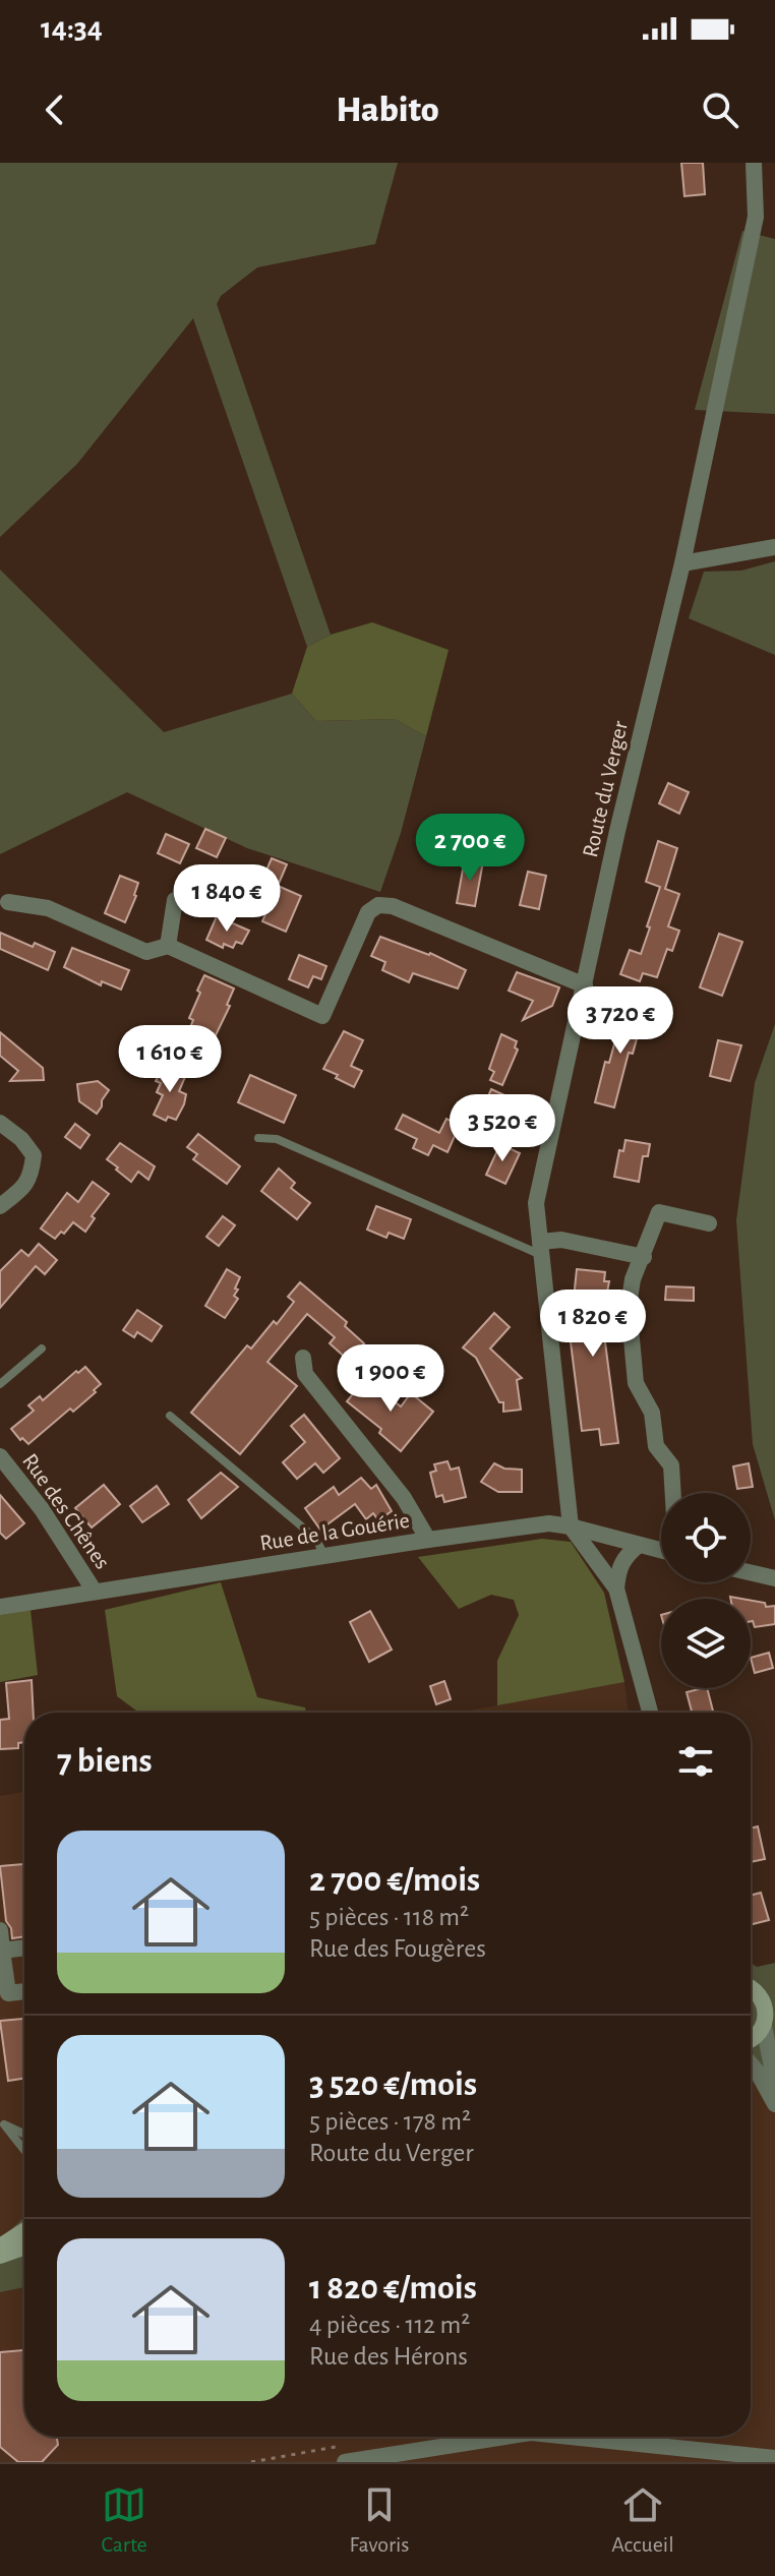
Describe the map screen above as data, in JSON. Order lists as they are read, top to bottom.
{
  "streets": {
    "street": ["Route du Verger", "Rue des Chênes", "Rue de la Gouérie"]
  },
  "crossings": [
    ["Route du Verger", "Rue de la Gouérie"],
    ["Rue des Chênes", "Rue de la Gouérie"]
  ],
  "page": {
    "status": "14:34",
    "header": "Habito",
    "price": [
      "2 700 €",
      "1 840 €",
      "3 720 €",
      "1 610 €",
      "3 520 €",
      "1 820 €",
      "1 900 €"
    ],
    "heading": "7 biens",
    "list": [
      {
        "name": "2 700 €/mois",
        "note": "5 pièces · 118 m² · Rue des Fougères"
      },
      {
        "name": "3 520 €/mois",
        "note": "5 pièces · 178 m² · Route du Verger"
      },
      {
        "name": "1 820 €/mois",
        "note": "4 pièces · 112 m² · Rue des Hérons"
      }
    ],
    "tabs": ["Carte", "Favoris", "Accueil"]
  }
}
